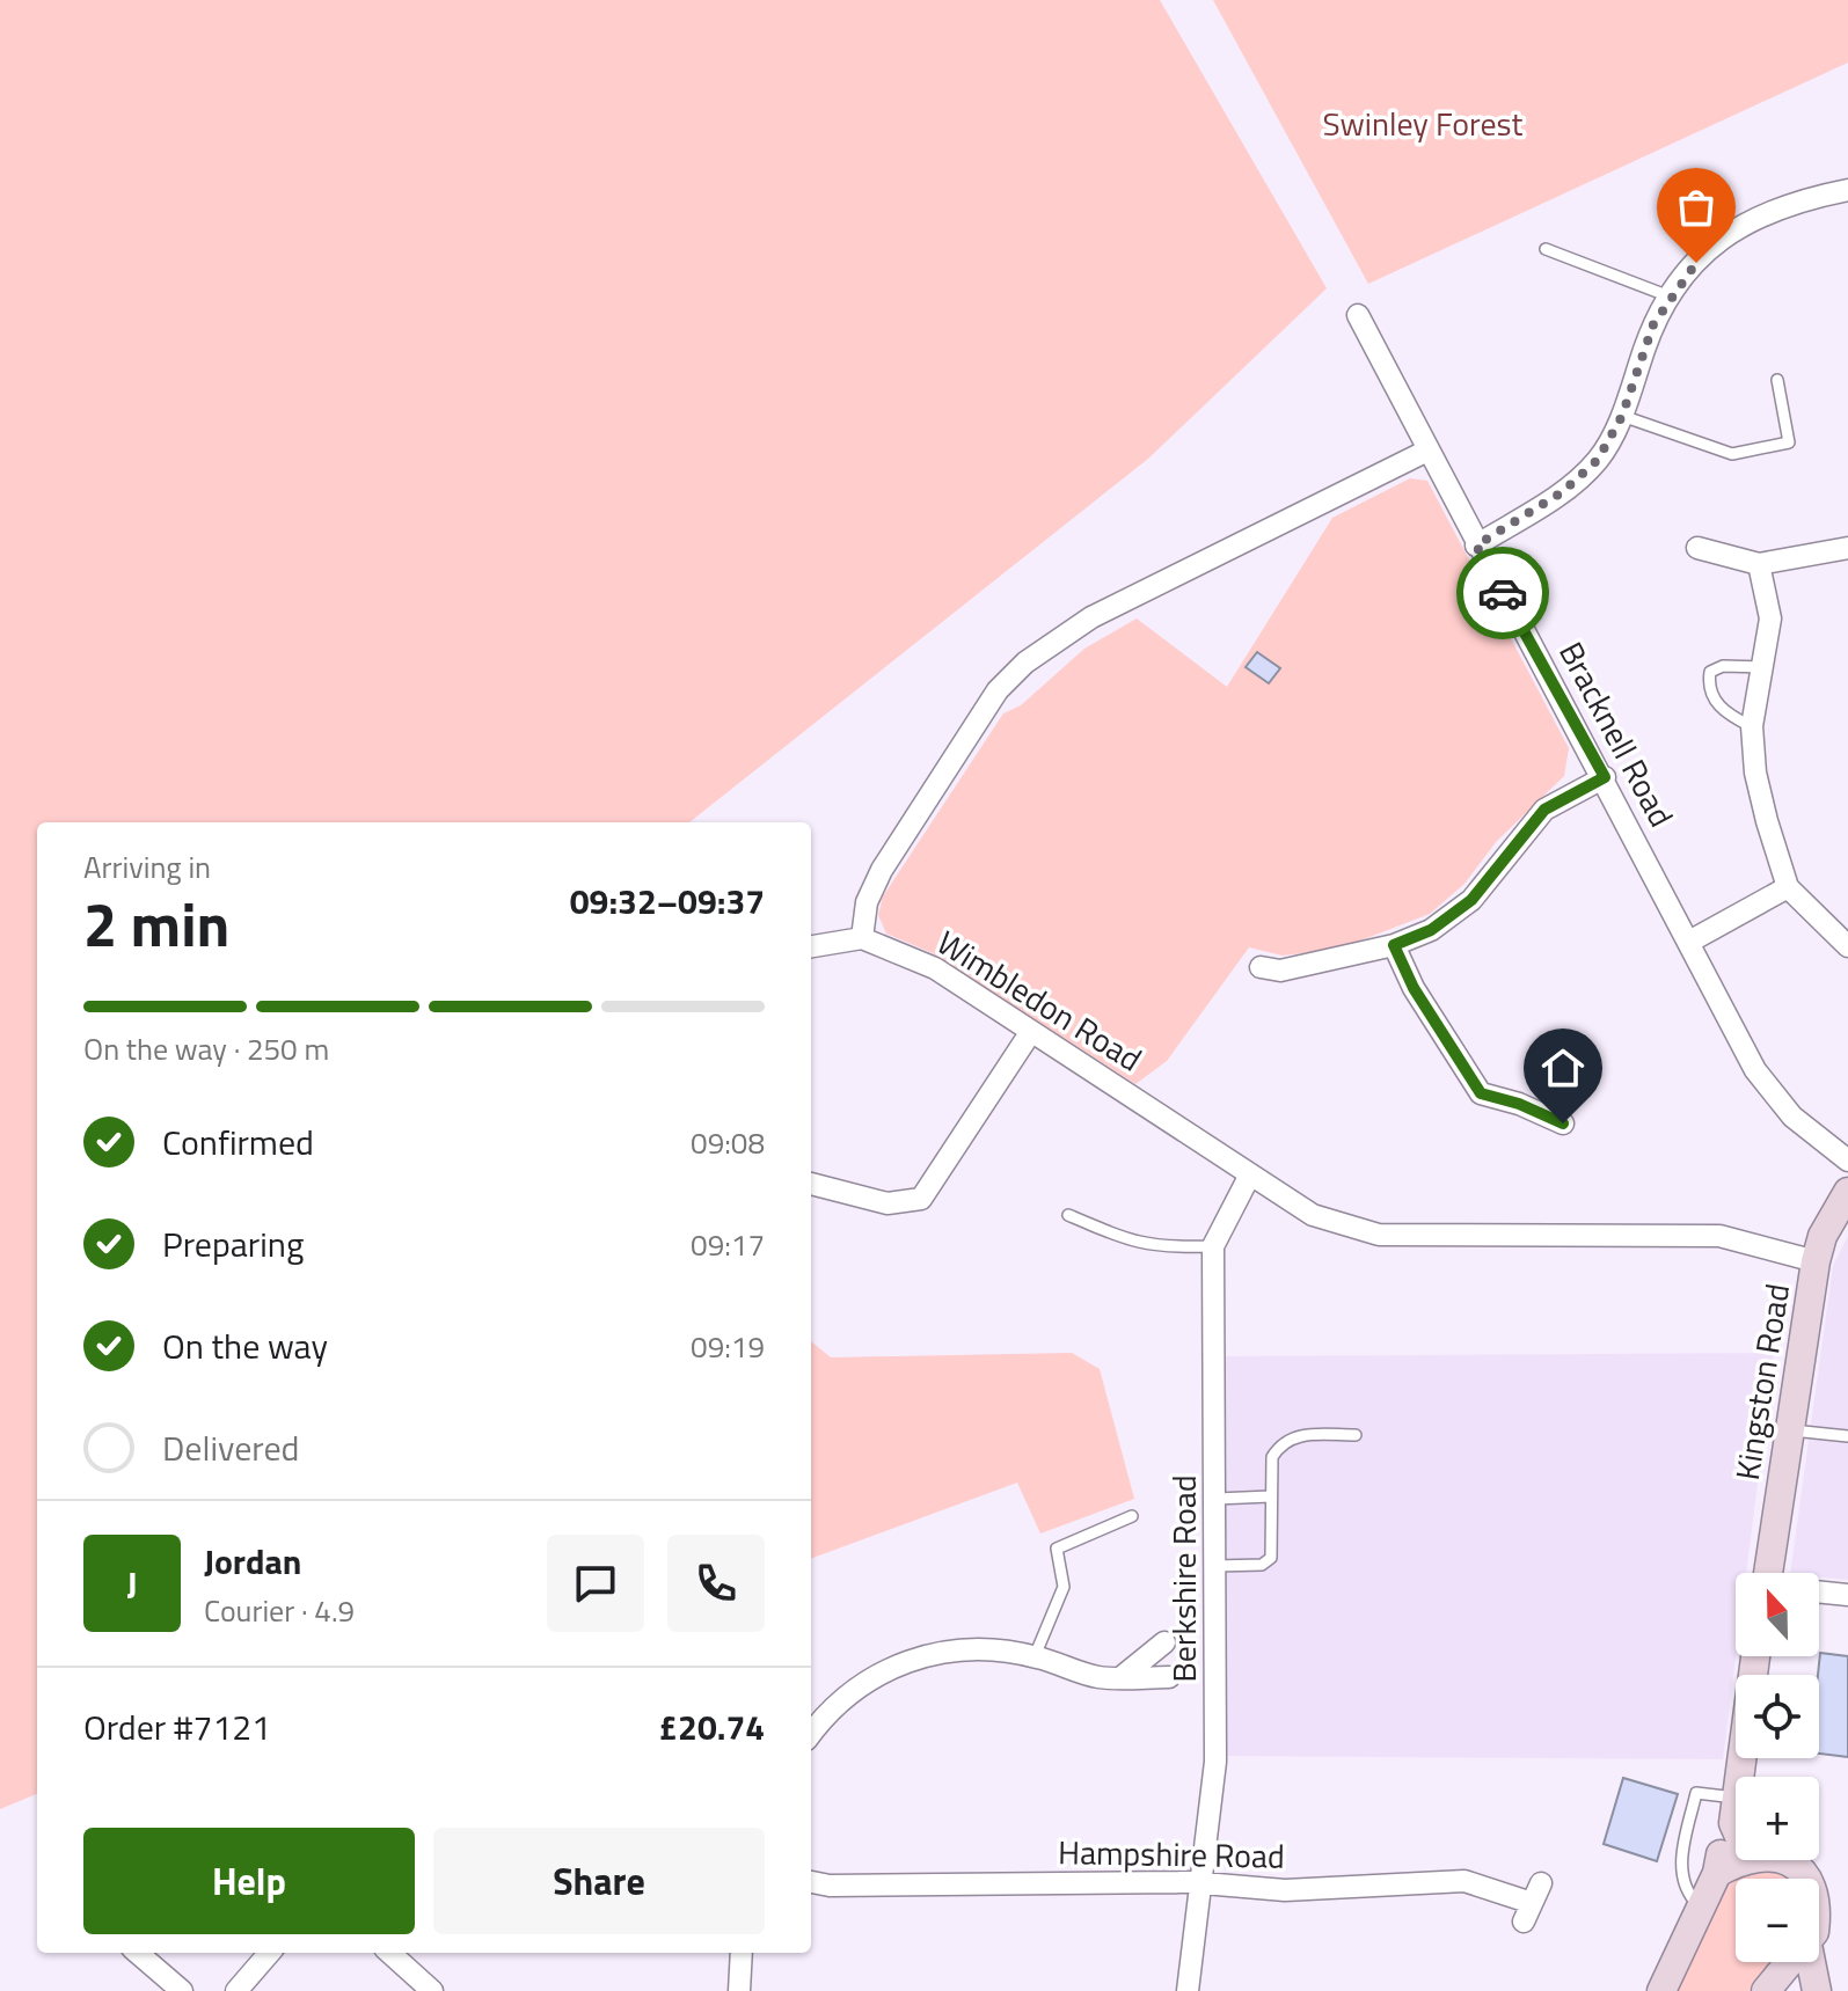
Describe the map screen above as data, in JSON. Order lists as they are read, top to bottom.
{
  "streets": {
    "street": [
      "Bracknell Road",
      "Wimbledon Road",
      "Kingston Road",
      "Berkshire Road",
      "Hampshire Road"
    ]
  },
  "crossings": [
    ["Wimbledon Road", "Kingston Road"],
    ["Wimbledon Road", "Berkshire Road"],
    ["Berkshire Road", "Hampshire Road"]
  ],
  "parks": ["Swinley Forest"],
  "north": "top",
  "page": {
    "heading": ["2 min", "Arriving in", "09:32–09:37"],
    "panel": [
      "Jordan",
      "Courier · 4.9",
      "Order #7121",
      "£20.74"
    ],
    "bar": "On the way · 250 m",
    "list": [
      ["Confirmed", "09:08"],
      ["Preparing", "09:17"],
      ["On the way", "09:19"],
      "Delivered"
    ],
    "round": "J",
    "map_buttons": ["+", "−"],
    "buttons": ["Help", "Share"]
  }
}
